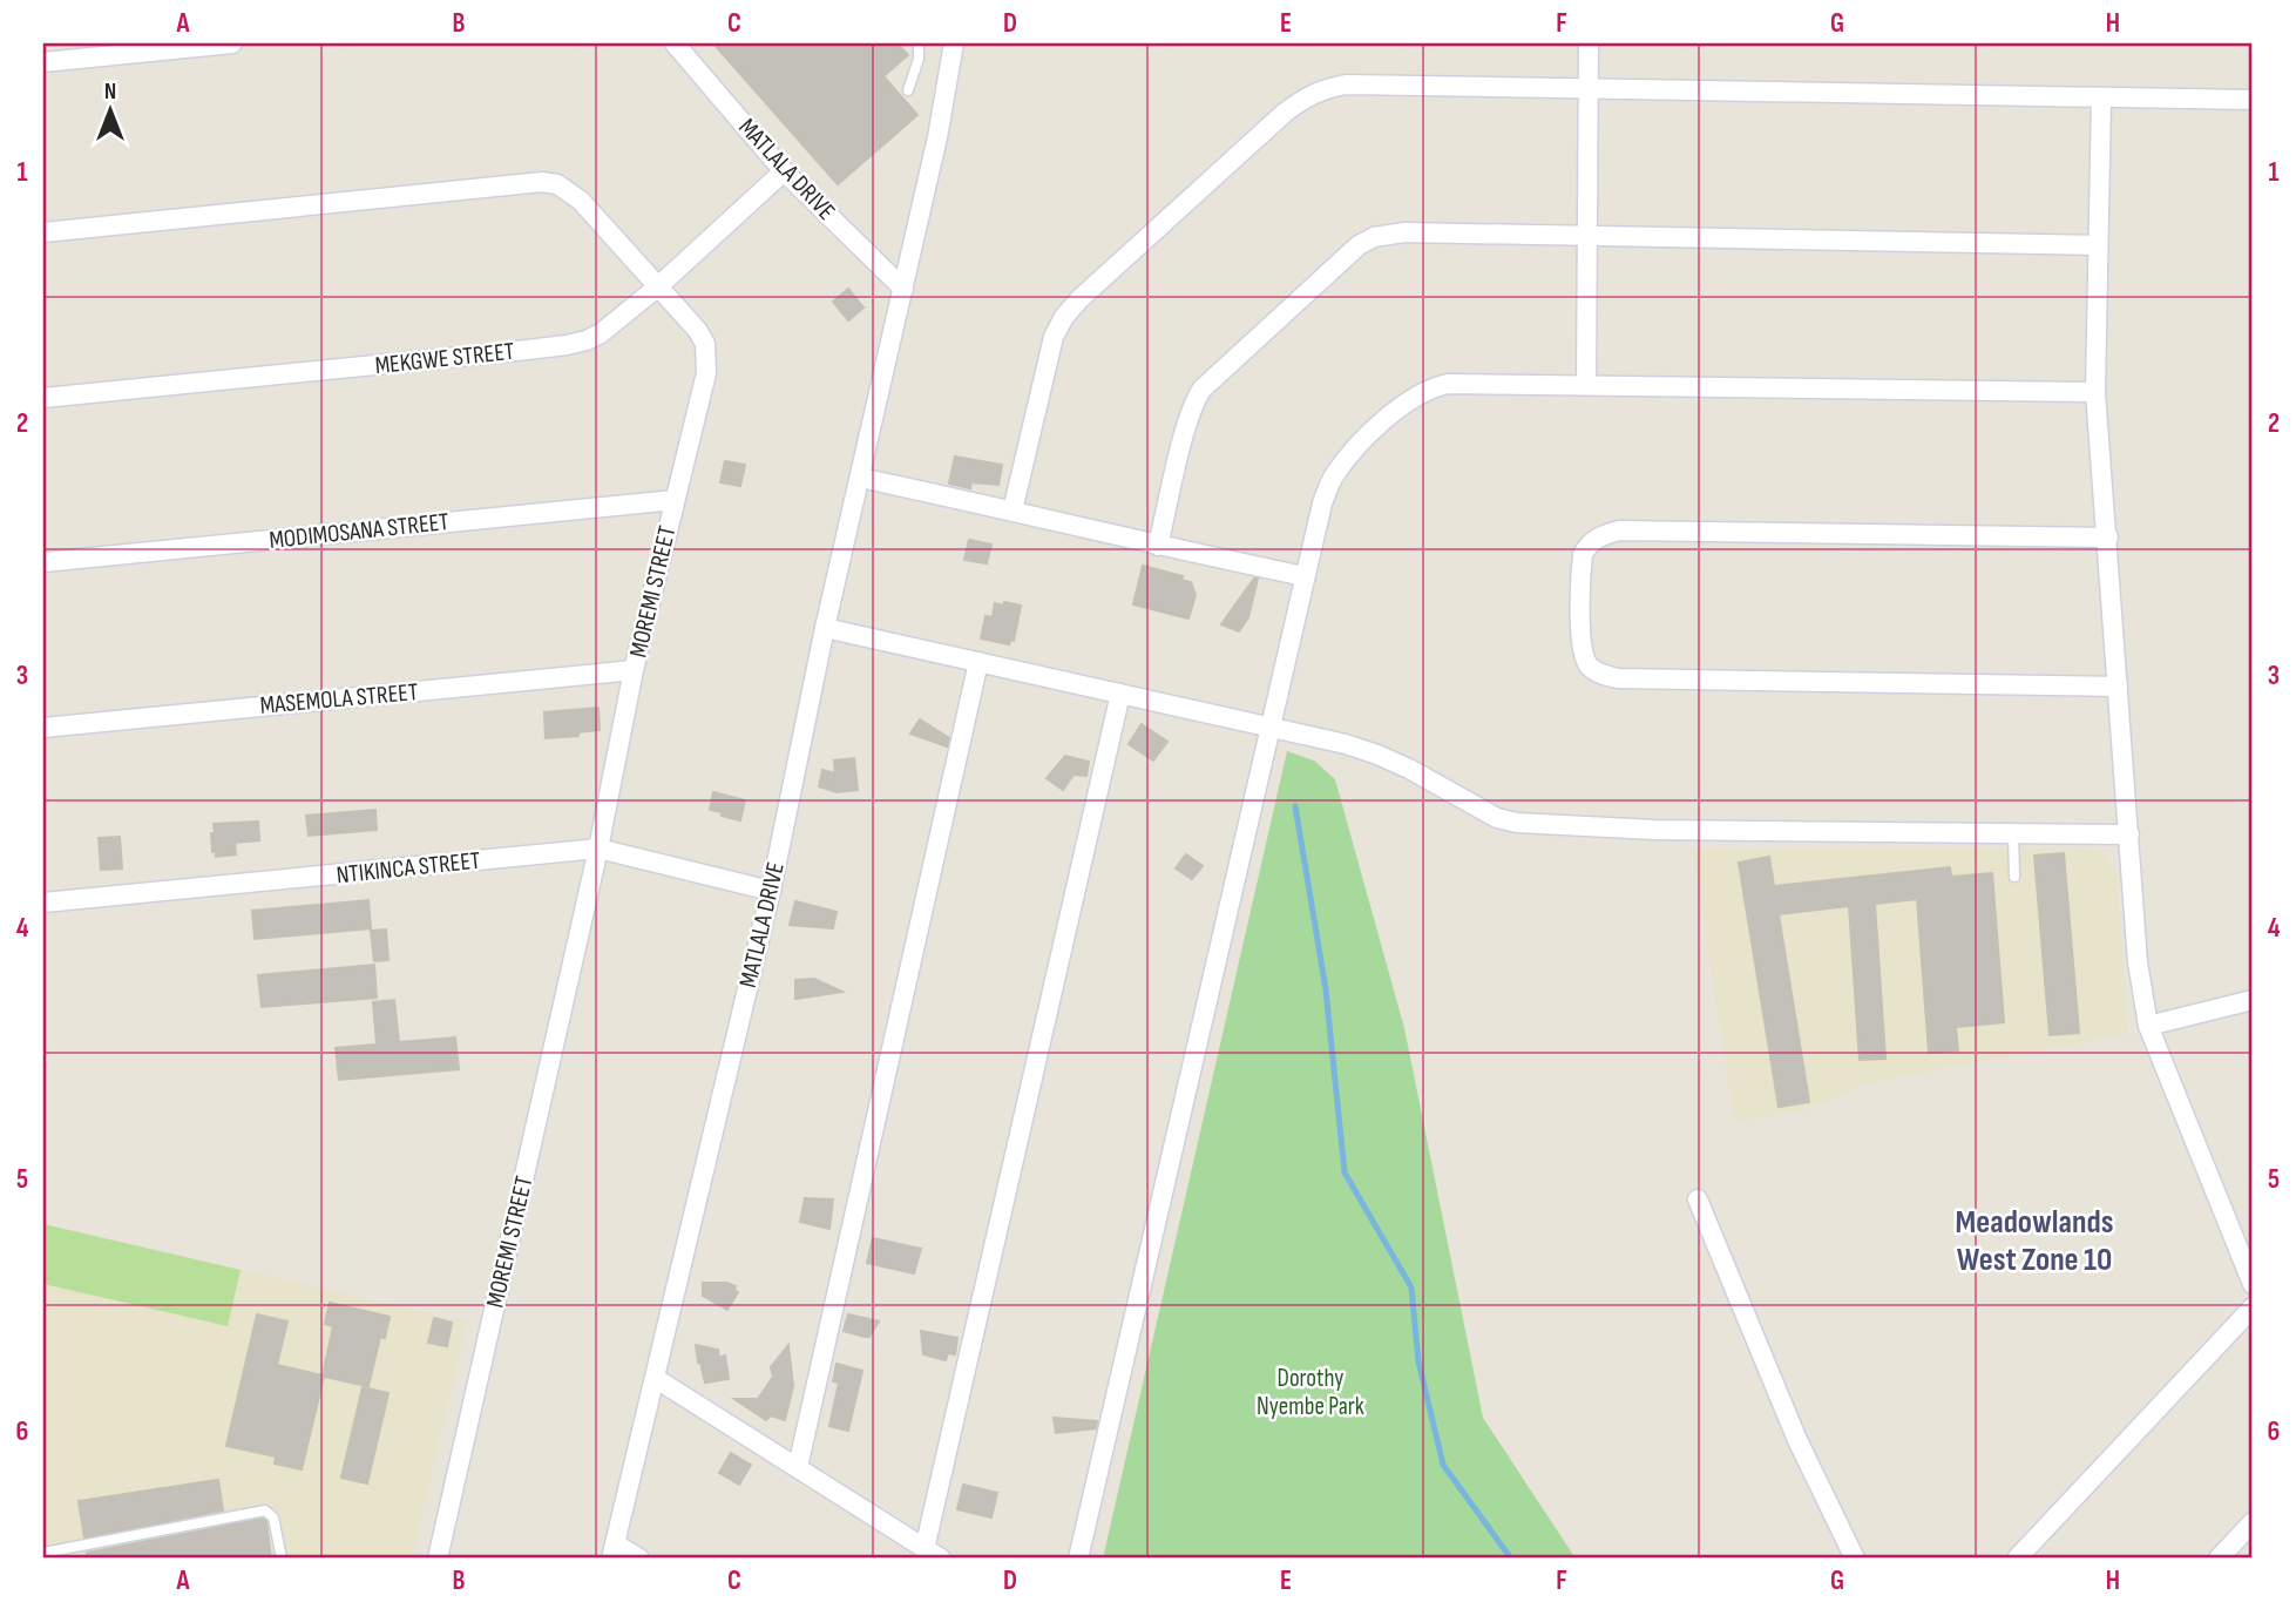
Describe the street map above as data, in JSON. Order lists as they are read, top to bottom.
{
  "streets": {
    "street": [
      "MATLALA DRIVE",
      "MEKGWE STREET",
      "MODIMOSANA STREET",
      "MOREMI STREET",
      "MASEMOLA STREET",
      "NTIKINCA STREET"
    ]
  },
  "crossings": [
    ["MATLALA DRIVE", "MEKGWE STREET"],
    ["MATLALA DRIVE", "NTIKINCA STREET"],
    ["MEKGWE STREET", "MOREMI STREET"],
    ["MODIMOSANA STREET", "MOREMI STREET"],
    ["MOREMI STREET", "MASEMOLA STREET"],
    ["MOREMI STREET", "NTIKINCA STREET"]
  ],
  "districts": ["Meadowlands West Zone 10"],
  "parks": ["Dorothy Nyembe Park"],
  "north": "top",
  "grid": {
    "columns": [
      "A",
      "B",
      "C",
      "D",
      "E",
      "F",
      "G",
      "H"
    ],
    "rows": [
      "1",
      "2",
      "3",
      "4",
      "5",
      "6"
    ]
  }
}
